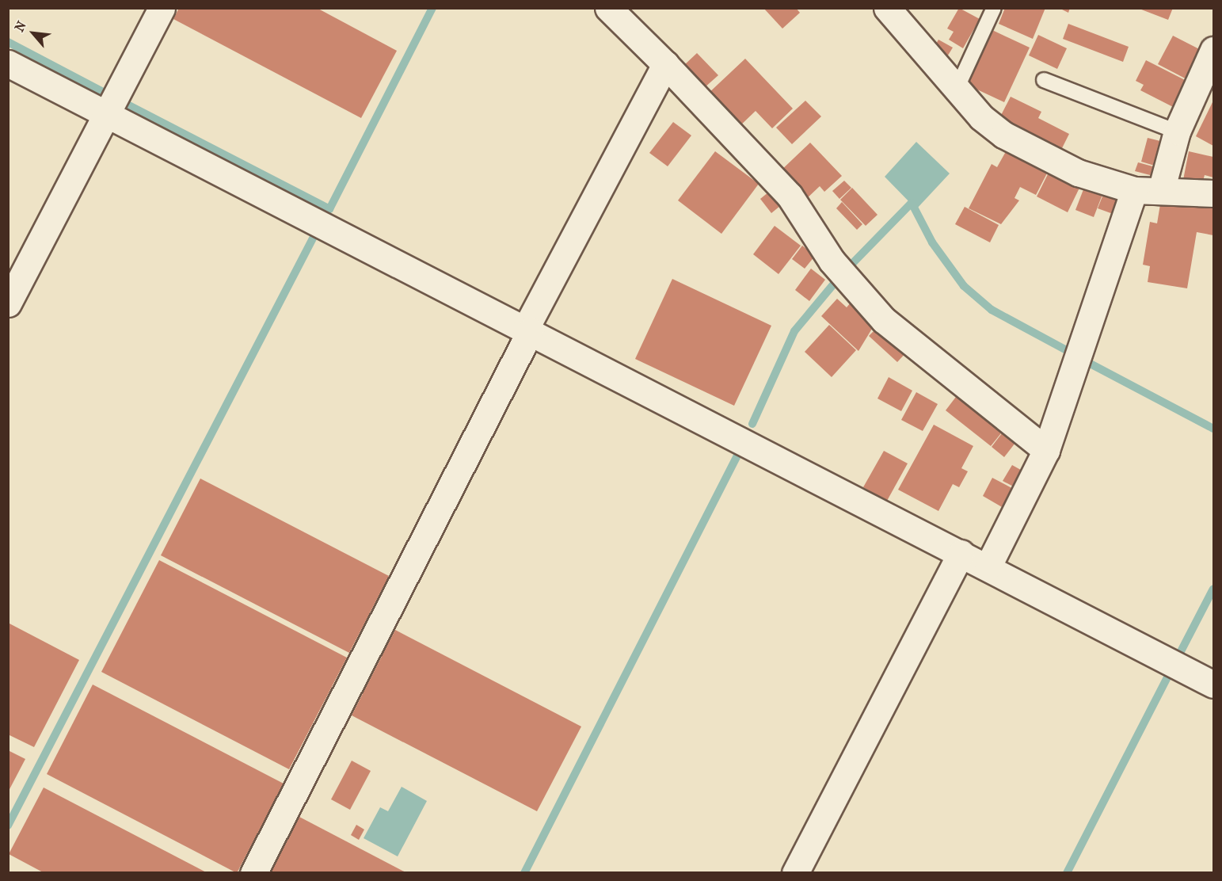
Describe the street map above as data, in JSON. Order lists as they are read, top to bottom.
{
  "north": "top left"
}
